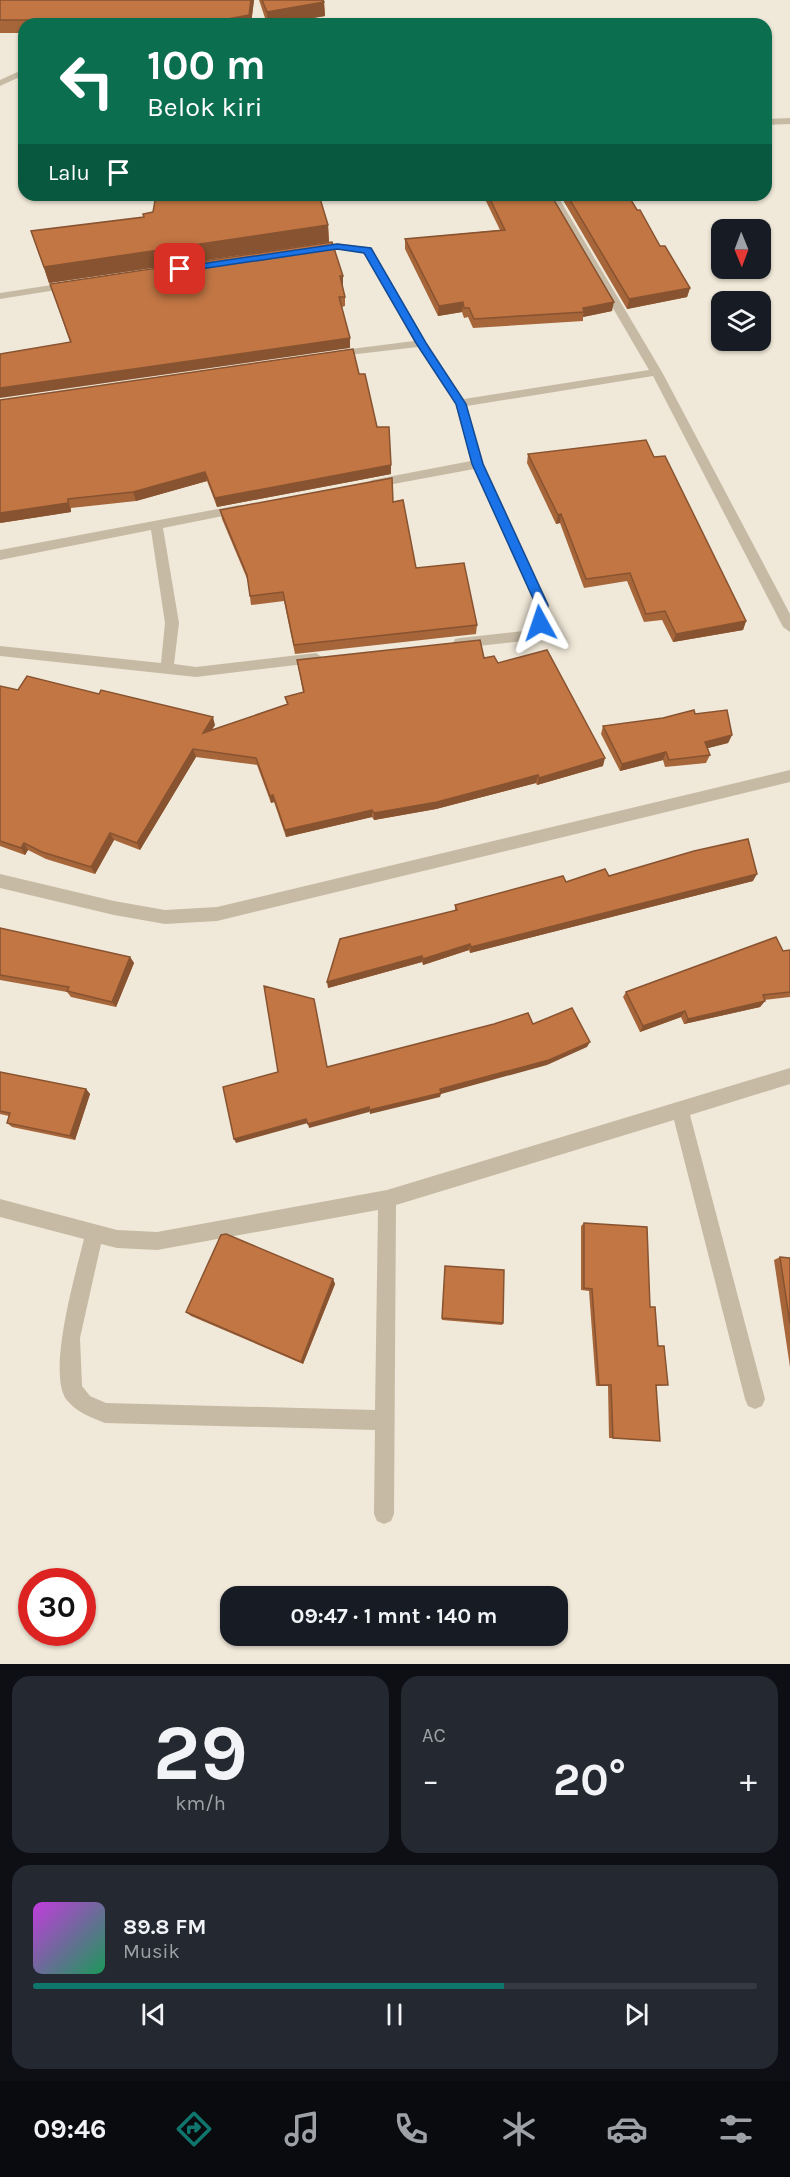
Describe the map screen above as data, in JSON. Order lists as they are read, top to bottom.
{
  "north": "bottom",
  "page": {
    "turn": ["100 m", "Belok kiri"],
    "then": "Lalu",
    "limit": "30",
    "trip": "09:47 · 1 mnt · 140 m",
    "tile": [
      ["29", "km/h"],
      "AC"
    ],
    "heat": ["−", "20°", "+"],
    "song": ["89.8 FM", "Musik"],
    "tabs": "09:46"
  }
}
